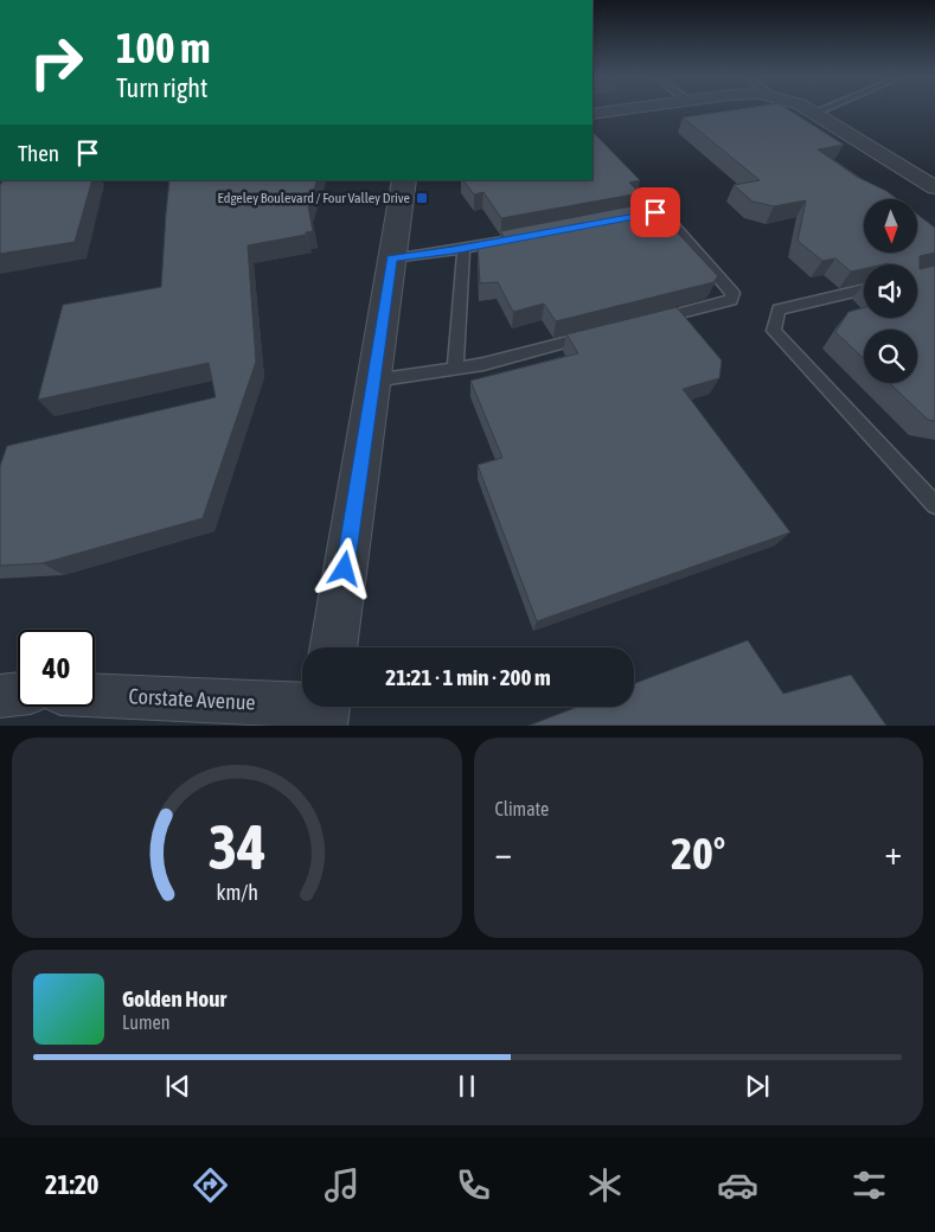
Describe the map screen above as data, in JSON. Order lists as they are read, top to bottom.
{
  "streets": {
    "street": ["Corstate Avenue"]
  },
  "places": {
    "transit": ["Edgeley Boulevard / Four Valley Drive"]
  },
  "north": "bottom",
  "page": {
    "turn": ["100 m", "Turn right"],
    "then": "Then",
    "limit": "40",
    "trip": "21:21 · 1 min · 200 m",
    "tile": "Climate",
    "heat": ["−", "20°", "+"],
    "song": ["Golden Hour", "Lumen"],
    "tabs": "21:20",
    "gauge": ["34", "km/h"]
  }
}
